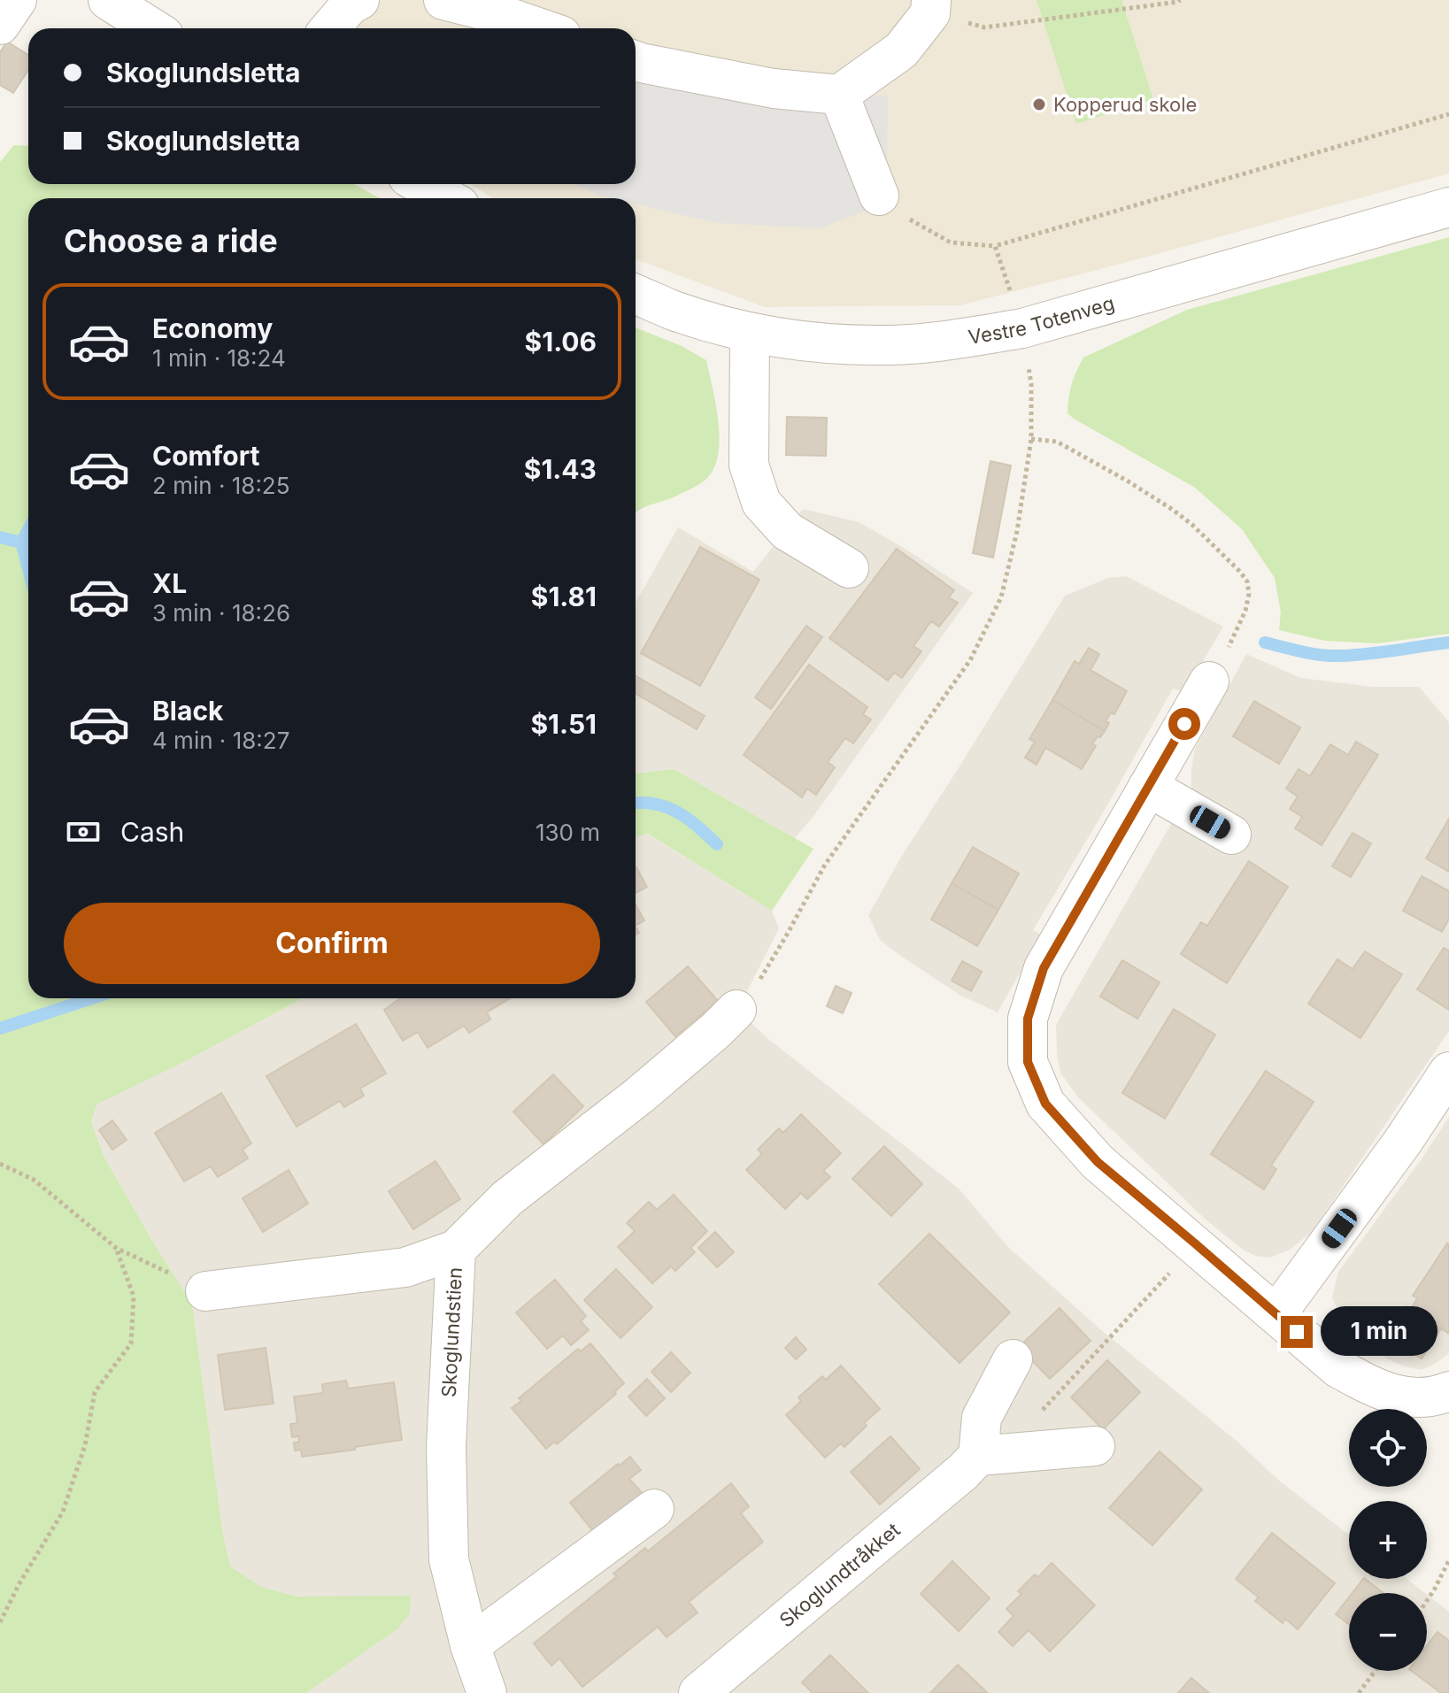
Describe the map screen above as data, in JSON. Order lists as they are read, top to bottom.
{
  "streets": {
    "street": ["Vestre Totenveg", "Skoglundstien", "Skoglundtråkket"]
  },
  "places": ["Kopperud skole"],
  "page": {
    "banner": ["Skoglundsletta", "Skoglundsletta"],
    "heading": "Choose a ride",
    "list": [
      {
        "name": "Economy",
        "note": "1 min · 18:24",
        "value": "$1.06"
      },
      {
        "name": "Comfort",
        "note": "2 min · 18:25",
        "value": "$1.43"
      },
      {
        "name": "XL",
        "note": "3 min · 18:26",
        "value": "$1.81"
      },
      {
        "name": "Black",
        "note": "4 min · 18:27",
        "value": "$1.51"
      }
    ],
    "pay": ["Cash", "130 m"],
    "buttons": "Confirm",
    "bubble": "1 min",
    "map_buttons": ["+", "−"]
  }
}
